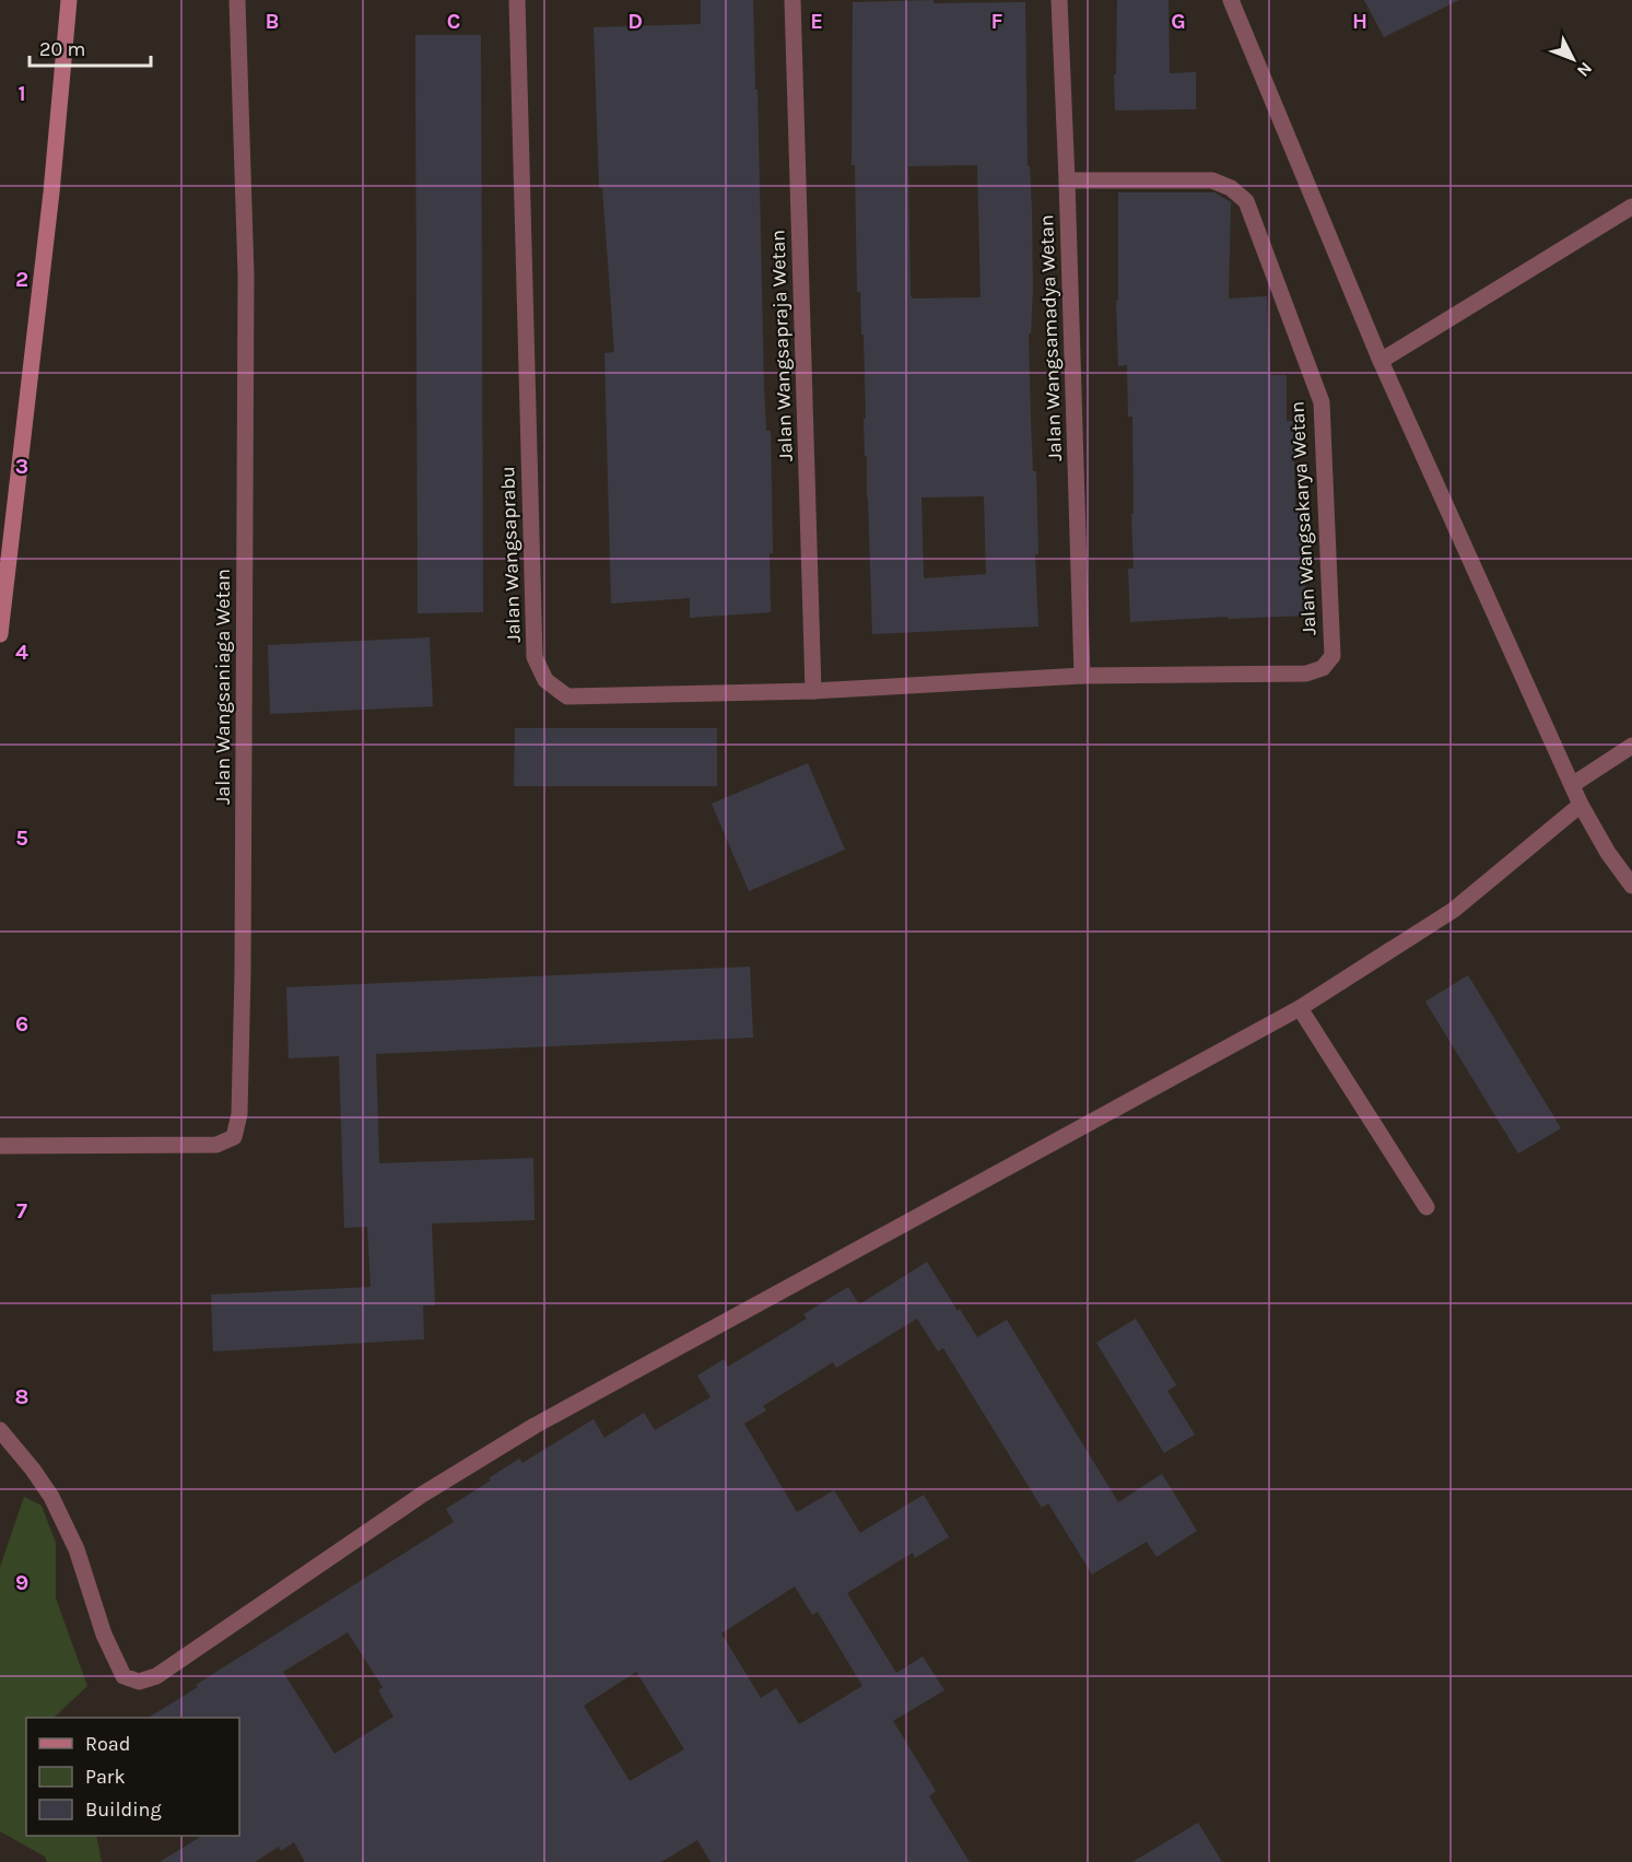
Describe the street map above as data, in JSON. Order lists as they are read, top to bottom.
{
  "streets": {
    "street": [
      "Jalan Wangsamadya Wetan",
      "Jalan Wangsapraja Wetan",
      "Jalan Wangsakarya Wetan",
      "Jalan Wangsaprabu",
      "Jalan Wangsaniaga Wetan"
    ]
  },
  "crossings": [
    ["Jalan Wangsamadya Wetan", "Jalan Wangsakarya Wetan"],
    ["Jalan Wangsamadya Wetan", "Jalan Wangsaprabu"],
    ["Jalan Wangsapraja Wetan", "Jalan Wangsaprabu"],
    ["Jalan Wangsakarya Wetan", "Jalan Wangsaprabu"]
  ],
  "legend": ["Road", "Park", "Building"],
  "scale_bar": "20 m",
  "north": "bottom right",
  "grid": {
    "columns": [
      "B",
      "C",
      "D",
      "E",
      "F",
      "G",
      "H"
    ],
    "rows": [
      "1",
      "2",
      "3",
      "4",
      "5",
      "6",
      "7",
      "8",
      "9"
    ]
  }
}
